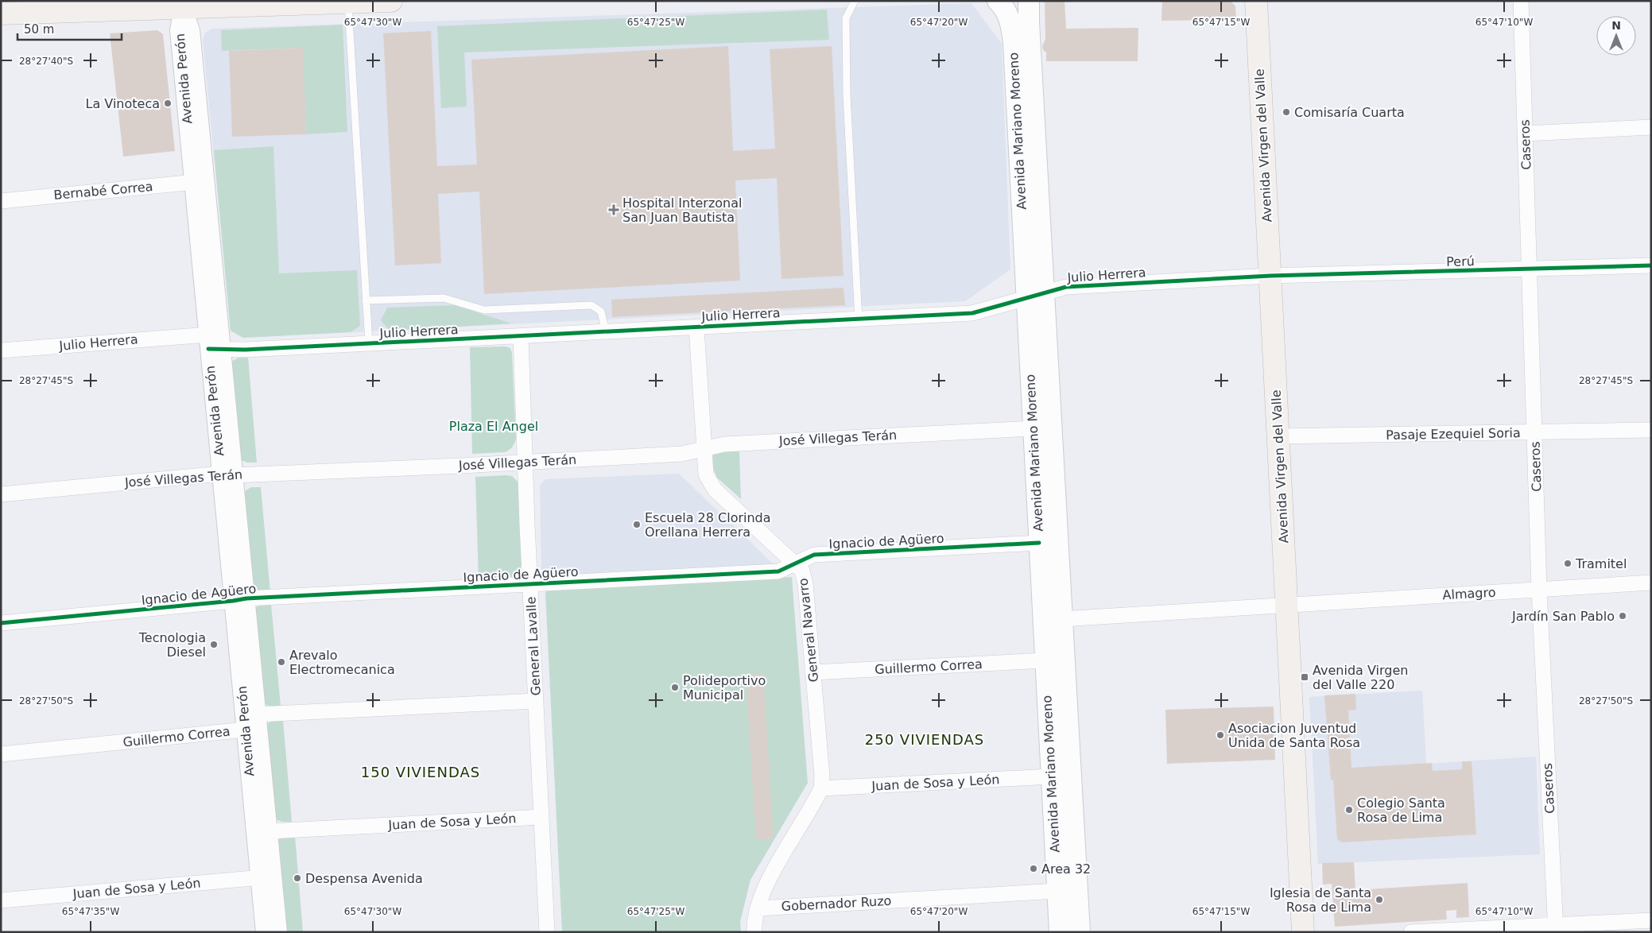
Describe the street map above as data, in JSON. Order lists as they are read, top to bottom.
{
  "streets": {
    "main road": ["Avenida Mariano Moreno", "Avenida Virgen del Valle"],
    "street": [
      "Avenida Perón",
      "Caseros",
      "Bernabé Correa",
      "Perú",
      "Julio Herrera",
      "Pasaje Ezequiel Soria",
      "José Villegas Terán",
      "Ignacio de Agüero",
      "Almagro",
      "General Navarro",
      "General Lavalle",
      "Guillermo Correa",
      "Juan de Sosa y León",
      "Gobernador Ruzo"
    ]
  },
  "crossings": [
    ["Avenida Perón", "Bernabé Correa"],
    ["Avenida Perón", "Julio Herrera"],
    ["Avenida Perón", "José Villegas Terán"],
    ["Avenida Perón", "Ignacio de Agüero"],
    ["Avenida Perón", "Guillermo Correa"],
    ["Avenida Perón", "Juan de Sosa y León"],
    ["Avenida Mariano Moreno", "Julio Herrera"],
    ["Avenida Mariano Moreno", "José Villegas Terán"],
    ["Avenida Mariano Moreno", "Ignacio de Agüero"],
    ["Avenida Mariano Moreno", "Guillermo Correa"],
    ["Avenida Mariano Moreno", "Juan de Sosa y León"],
    ["Avenida Mariano Moreno", "Gobernador Ruzo"],
    ["Caseros", "Perú"],
    ["Caseros", "Pasaje Ezequiel Soria"],
    ["Caseros", "Almagro"],
    ["Avenida Virgen del Valle", "Perú"],
    ["Avenida Virgen del Valle", "Julio Herrera"],
    ["Avenida Virgen del Valle", "Pasaje Ezequiel Soria"],
    ["Avenida Virgen del Valle", "Almagro"],
    ["Perú", "Julio Herrera"],
    ["Julio Herrera", "General Navarro"],
    ["Julio Herrera", "General Lavalle"],
    ["José Villegas Terán", "General Navarro"],
    ["José Villegas Terán", "General Lavalle"],
    ["Ignacio de Agüero", "General Navarro"],
    ["Ignacio de Agüero", "General Lavalle"],
    ["General Navarro", "Guillermo Correa"],
    ["General Navarro", "Juan de Sosa y León"],
    ["General Navarro", "Gobernador Ruzo"],
    ["General Lavalle", "Juan de Sosa y León"]
  ],
  "districts": ["250 VIVIENDAS", "150 VIVIENDAS"],
  "parks": ["Plaza El Angel"],
  "places": {
    "other": [
      "La Vinoteca",
      "Comisaría Cuarta",
      "Escuela 28 Clorinda Orellana Herrera",
      "Tramitel",
      "Jardín San Pablo",
      "Tecnologia Diesel",
      "Arevalo Electromecanica",
      "Polideportivo Municipal",
      "Asociacion Juventud Unida de Santa Rosa",
      "Colegio Santa Rosa de Lima",
      "Area 32",
      "Despensa Avenida",
      "Iglesia de Santa Rosa de Lima"
    ],
    "health": ["Hospital Interzonal San Juan Bautista"],
    "transit": ["Avenida Virgen del Valle 220"]
  },
  "scale_bar": "50 m",
  "north": "top",
  "coordinates": [
    "65°47'30\"W",
    "65°47'25\"W",
    "65°47'20\"W",
    "65°47'15\"W",
    "65°47'10\"W",
    "28°27'40\"S",
    "28°27'45\"S",
    "28°27'50\"S",
    "65°47'35\"W"
  ]
}
